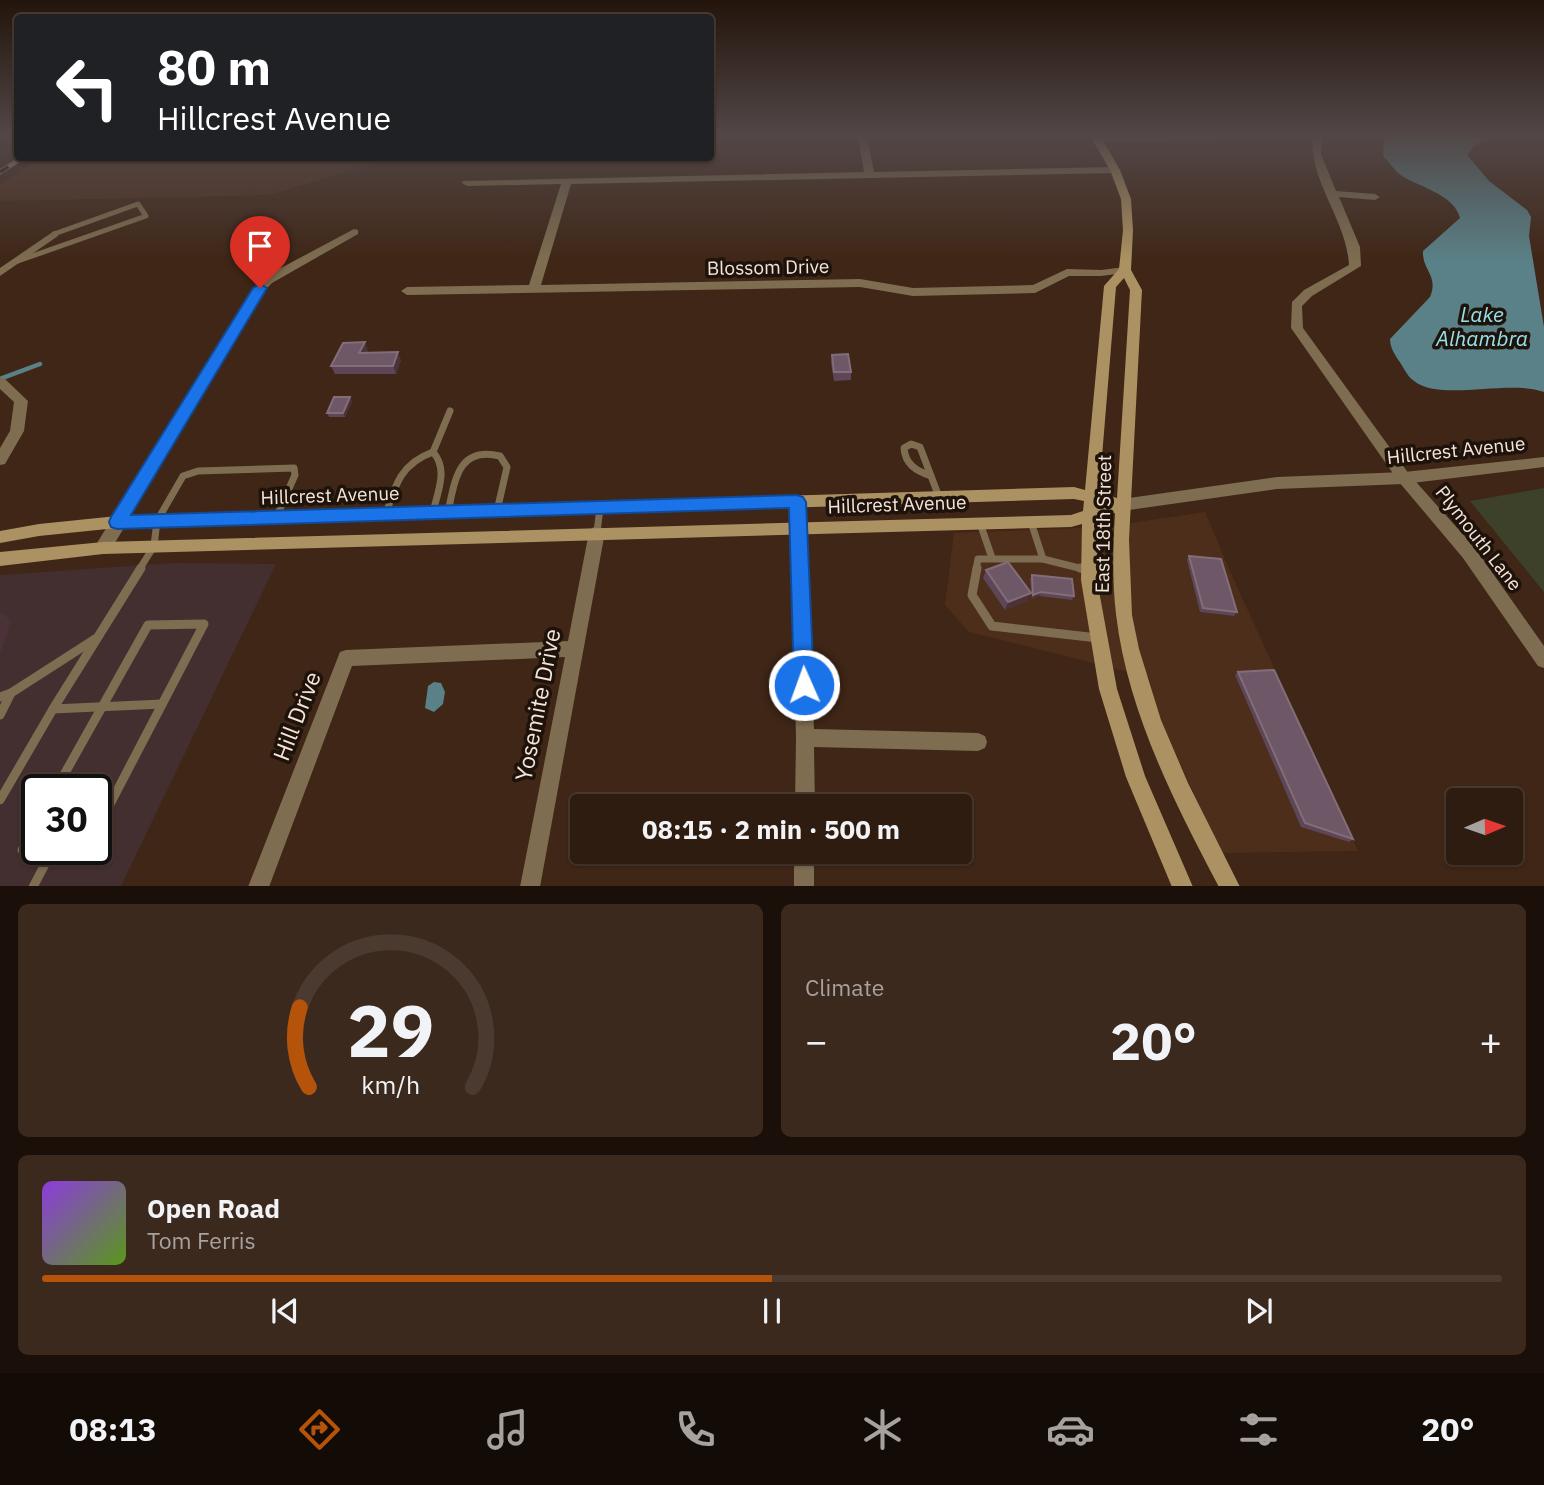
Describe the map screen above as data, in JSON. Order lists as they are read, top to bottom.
{
  "streets": {
    "main road": ["Hillcrest Avenue", "East 18th Street"],
    "street": [
      "Blossom Drive",
      "Plymouth Lane",
      "Yosemite Drive",
      "Hill Drive"
    ]
  },
  "crossings": [
    ["Blossom Drive", "East 18th Street"],
    ["Hillcrest Avenue", "East 18th Street"],
    ["Hillcrest Avenue", "Plymouth Lane"],
    ["Hillcrest Avenue", "Yosemite Drive"],
    ["Yosemite Drive", "Hill Drive"]
  ],
  "water": ["Lake Alhambra"],
  "north": "right",
  "page": {
    "turn": ["80 m", "Hillcrest Avenue"],
    "limit": "30",
    "trip": "08:15 · 2 min · 500 m",
    "tile": "Climate",
    "heat": ["−", "20°", "+"],
    "song": ["Open Road", "Tom Ferris"],
    "tabs": ["08:13", "20°"],
    "gauge": ["29", "km/h"]
  }
}
